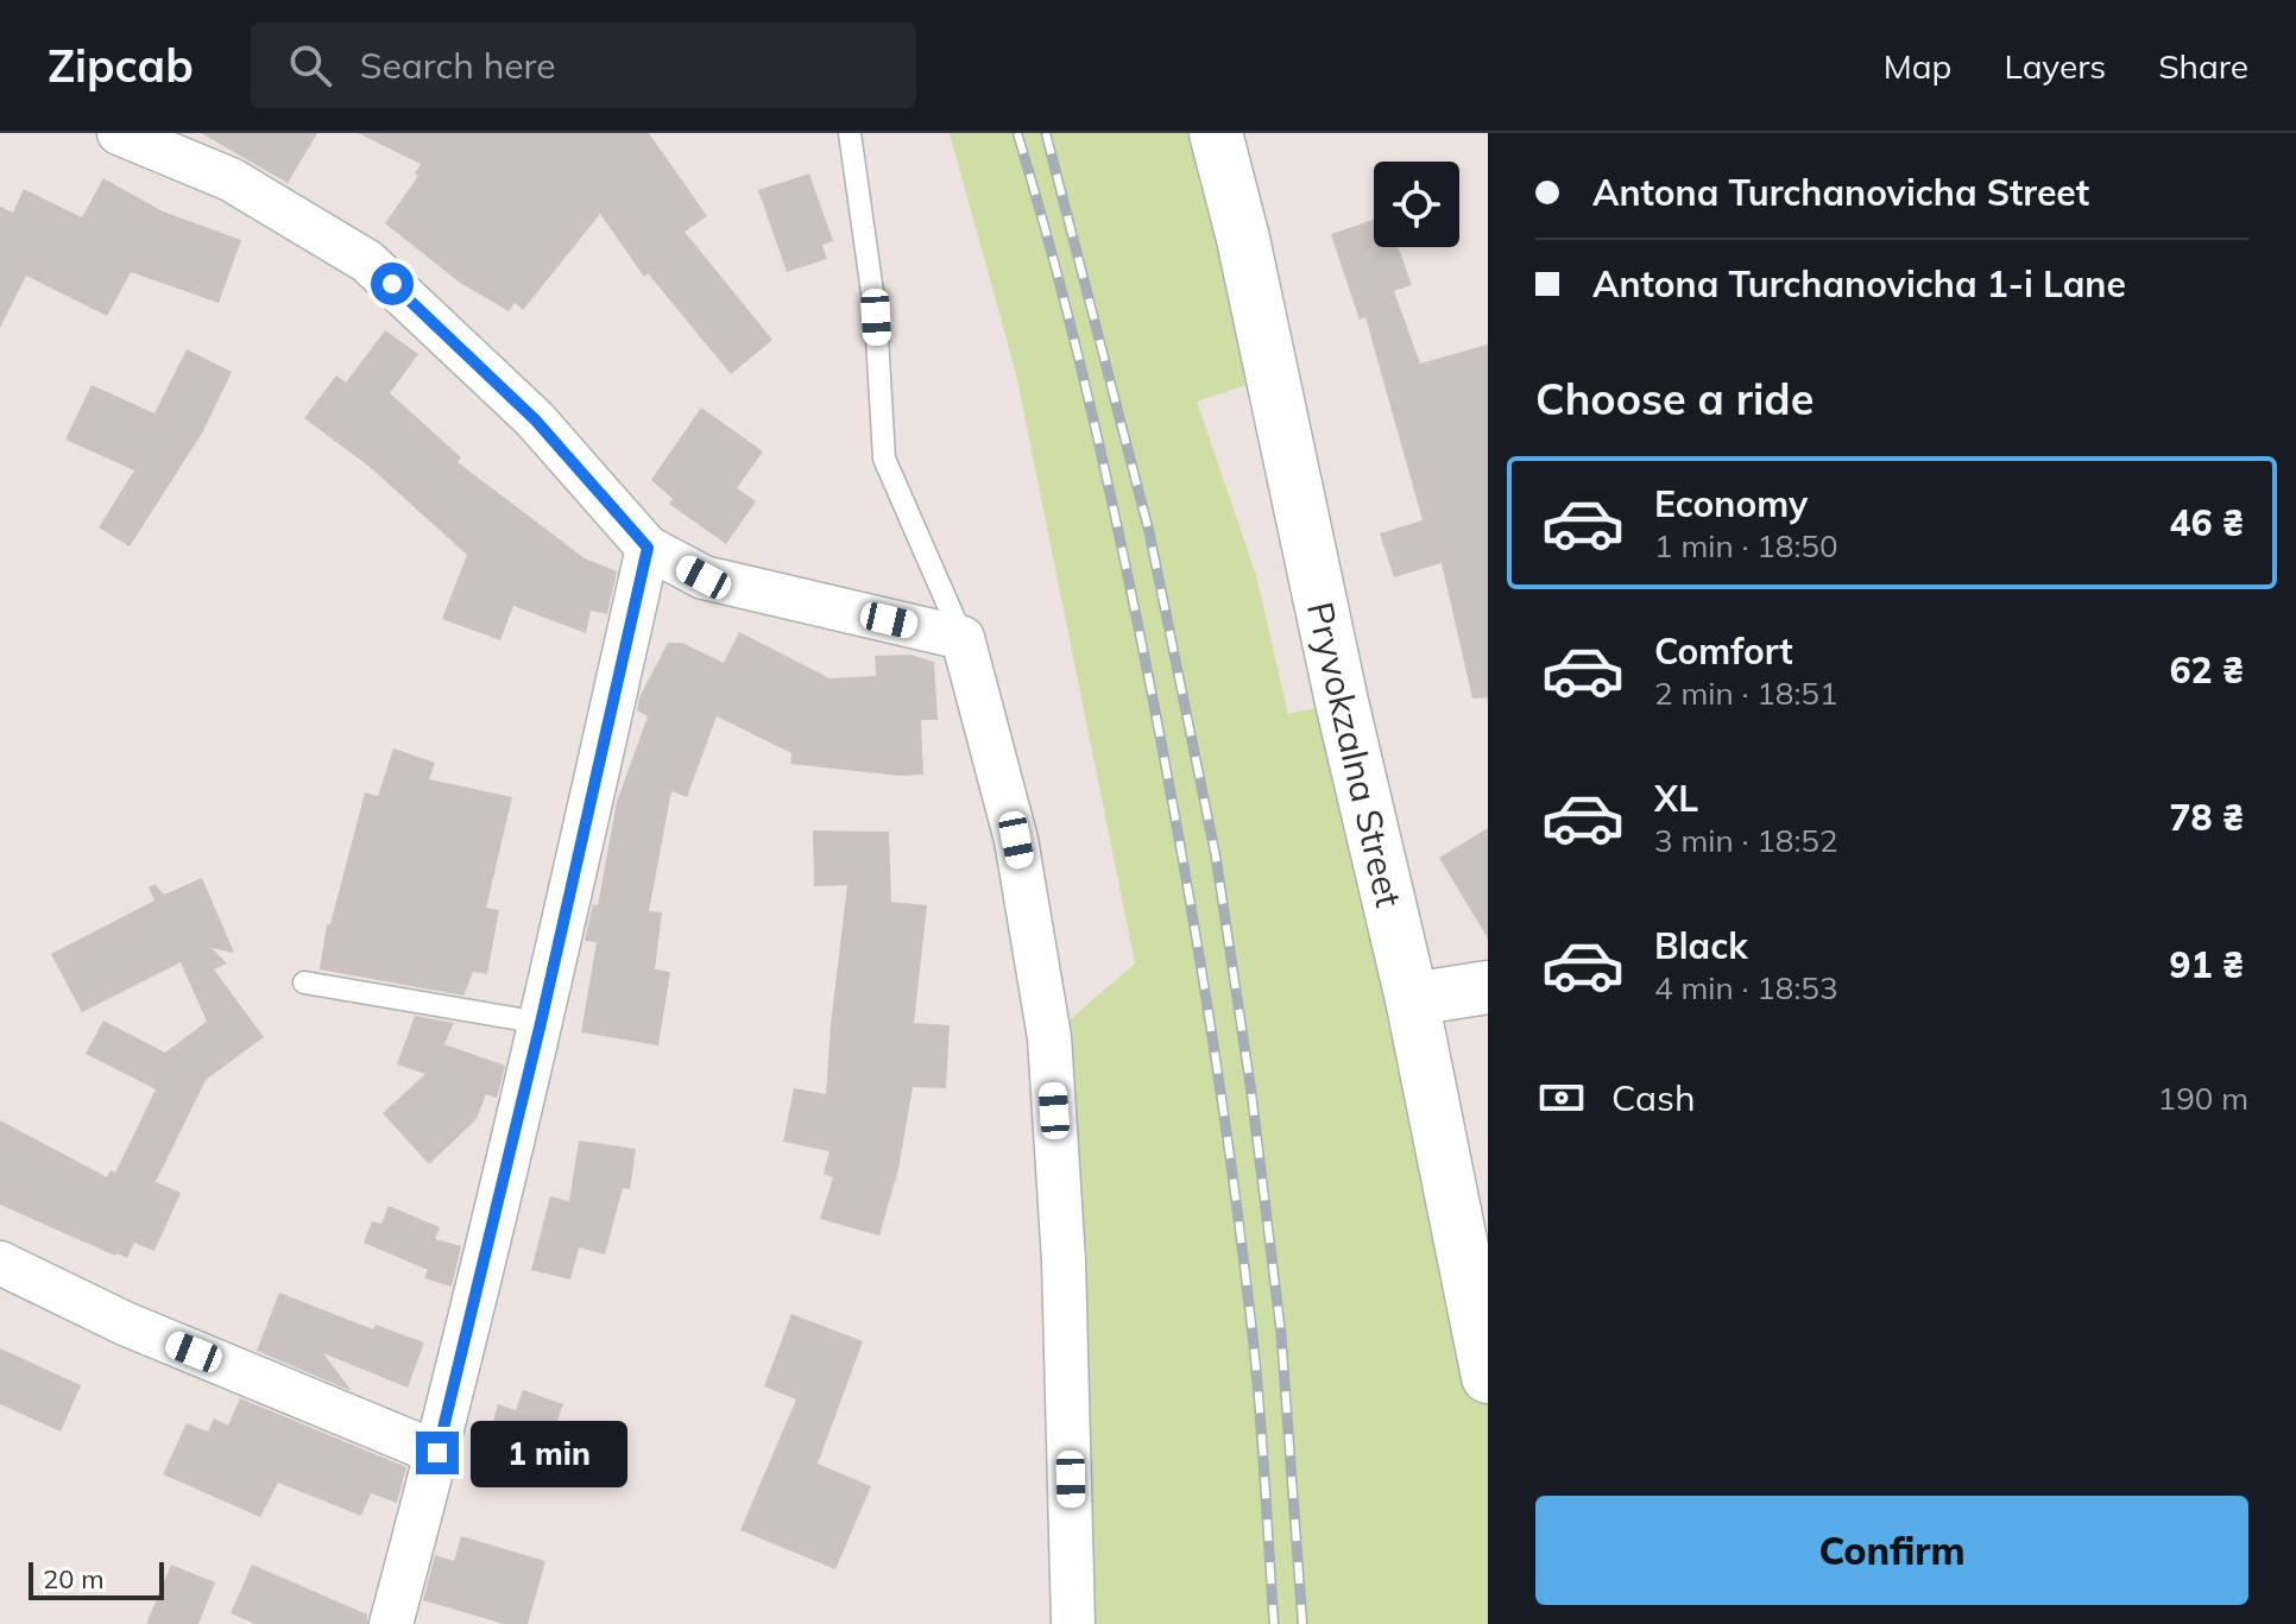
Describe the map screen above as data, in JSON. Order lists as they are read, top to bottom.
{
  "streets": {
    "street": ["Pryvokzalna Street"]
  },
  "scale_bar": "20 m",
  "page": {
    "header": "Zipcab",
    "search": "Search here",
    "nav": ["Map", "Layers", "Share"],
    "banner": ["Antona Turchanovicha Street", "Antona Turchanovicha 1-i Lane"],
    "heading": "Choose a ride",
    "list": [
      {
        "name": "Economy",
        "note": "1 min · 18:50",
        "value": "46 ₴"
      },
      {
        "name": "Comfort",
        "note": "2 min · 18:51",
        "value": "62 ₴"
      },
      {
        "name": "XL",
        "note": "3 min · 18:52",
        "value": "78 ₴"
      },
      {
        "name": "Black",
        "note": "4 min · 18:53",
        "value": "91 ₴"
      }
    ],
    "pay": ["Cash", "190 m"],
    "bubble": "1 min",
    "buttons": "Confirm",
    "scale": "20 m"
  }
}
